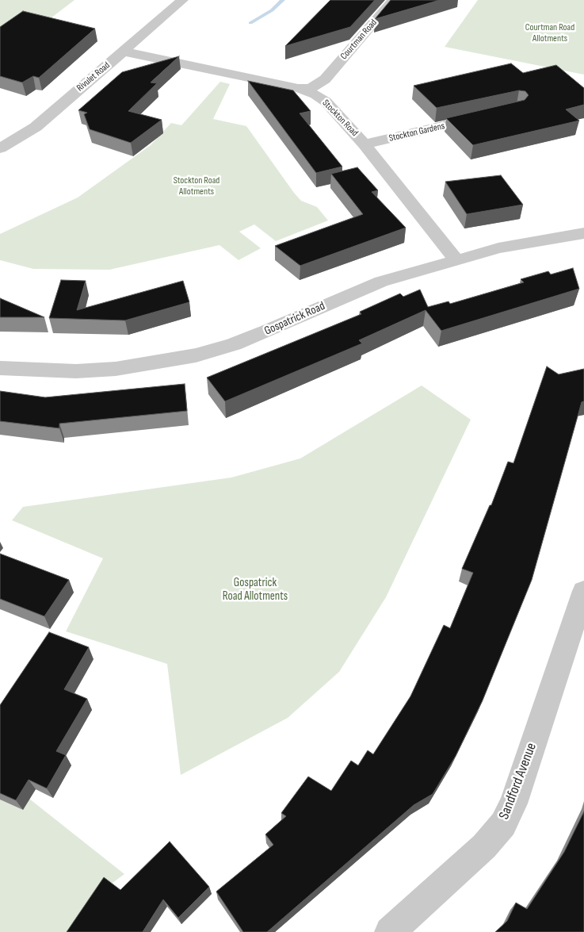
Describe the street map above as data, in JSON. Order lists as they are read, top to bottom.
{
  "streets": {
    "street": [
      "Courtman Road",
      "Rivulet Road",
      "Stockton Road",
      "Stockton Gardens",
      "Gospatrick Road",
      "Sandford Avenue"
    ]
  },
  "crossings": [
    ["Courtman Road", "Stockton Road"],
    ["Rivulet Road", "Stockton Road"],
    ["Stockton Road", "Stockton Gardens"],
    ["Stockton Road", "Gospatrick Road"]
  ],
  "parks": ["Courtman Road Allotments", "Stockton Road Allotments", "Gospatrick Road Allotments"]
}
